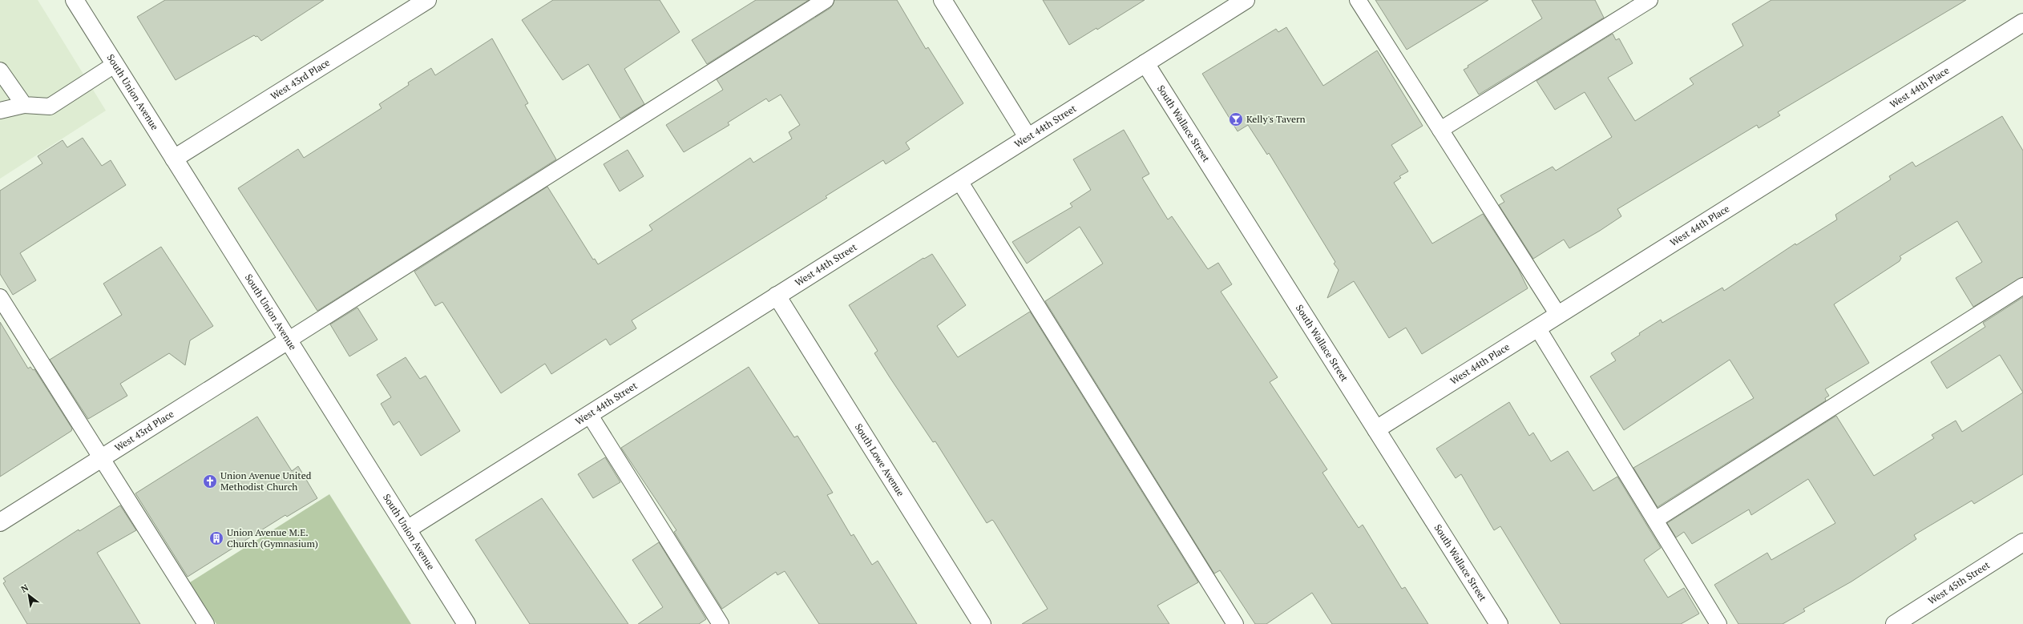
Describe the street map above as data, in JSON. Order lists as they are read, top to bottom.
{
  "streets": {
    "street": [
      "West 43rd Place",
      "West 44th Place",
      "South Union Avenue",
      "South Wallace Street",
      "West 44th Street",
      "South Lowe Avenue",
      "West 45th Street"
    ]
  },
  "crossings": [
    ["West 43rd Place", "South Union Avenue"],
    ["West 44th Place", "South Wallace Street"],
    ["South Union Avenue", "West 44th Street"],
    ["South Wallace Street", "West 44th Street"],
    ["West 44th Street", "South Lowe Avenue"]
  ],
  "places": {
    "bar": ["Kelly's Tavern"],
    "church": ["Union Avenue United Methodist Church"],
    "building": ["Union Avenue M.E. Church (Gymnasium)"]
  },
  "north": "top left"
}
